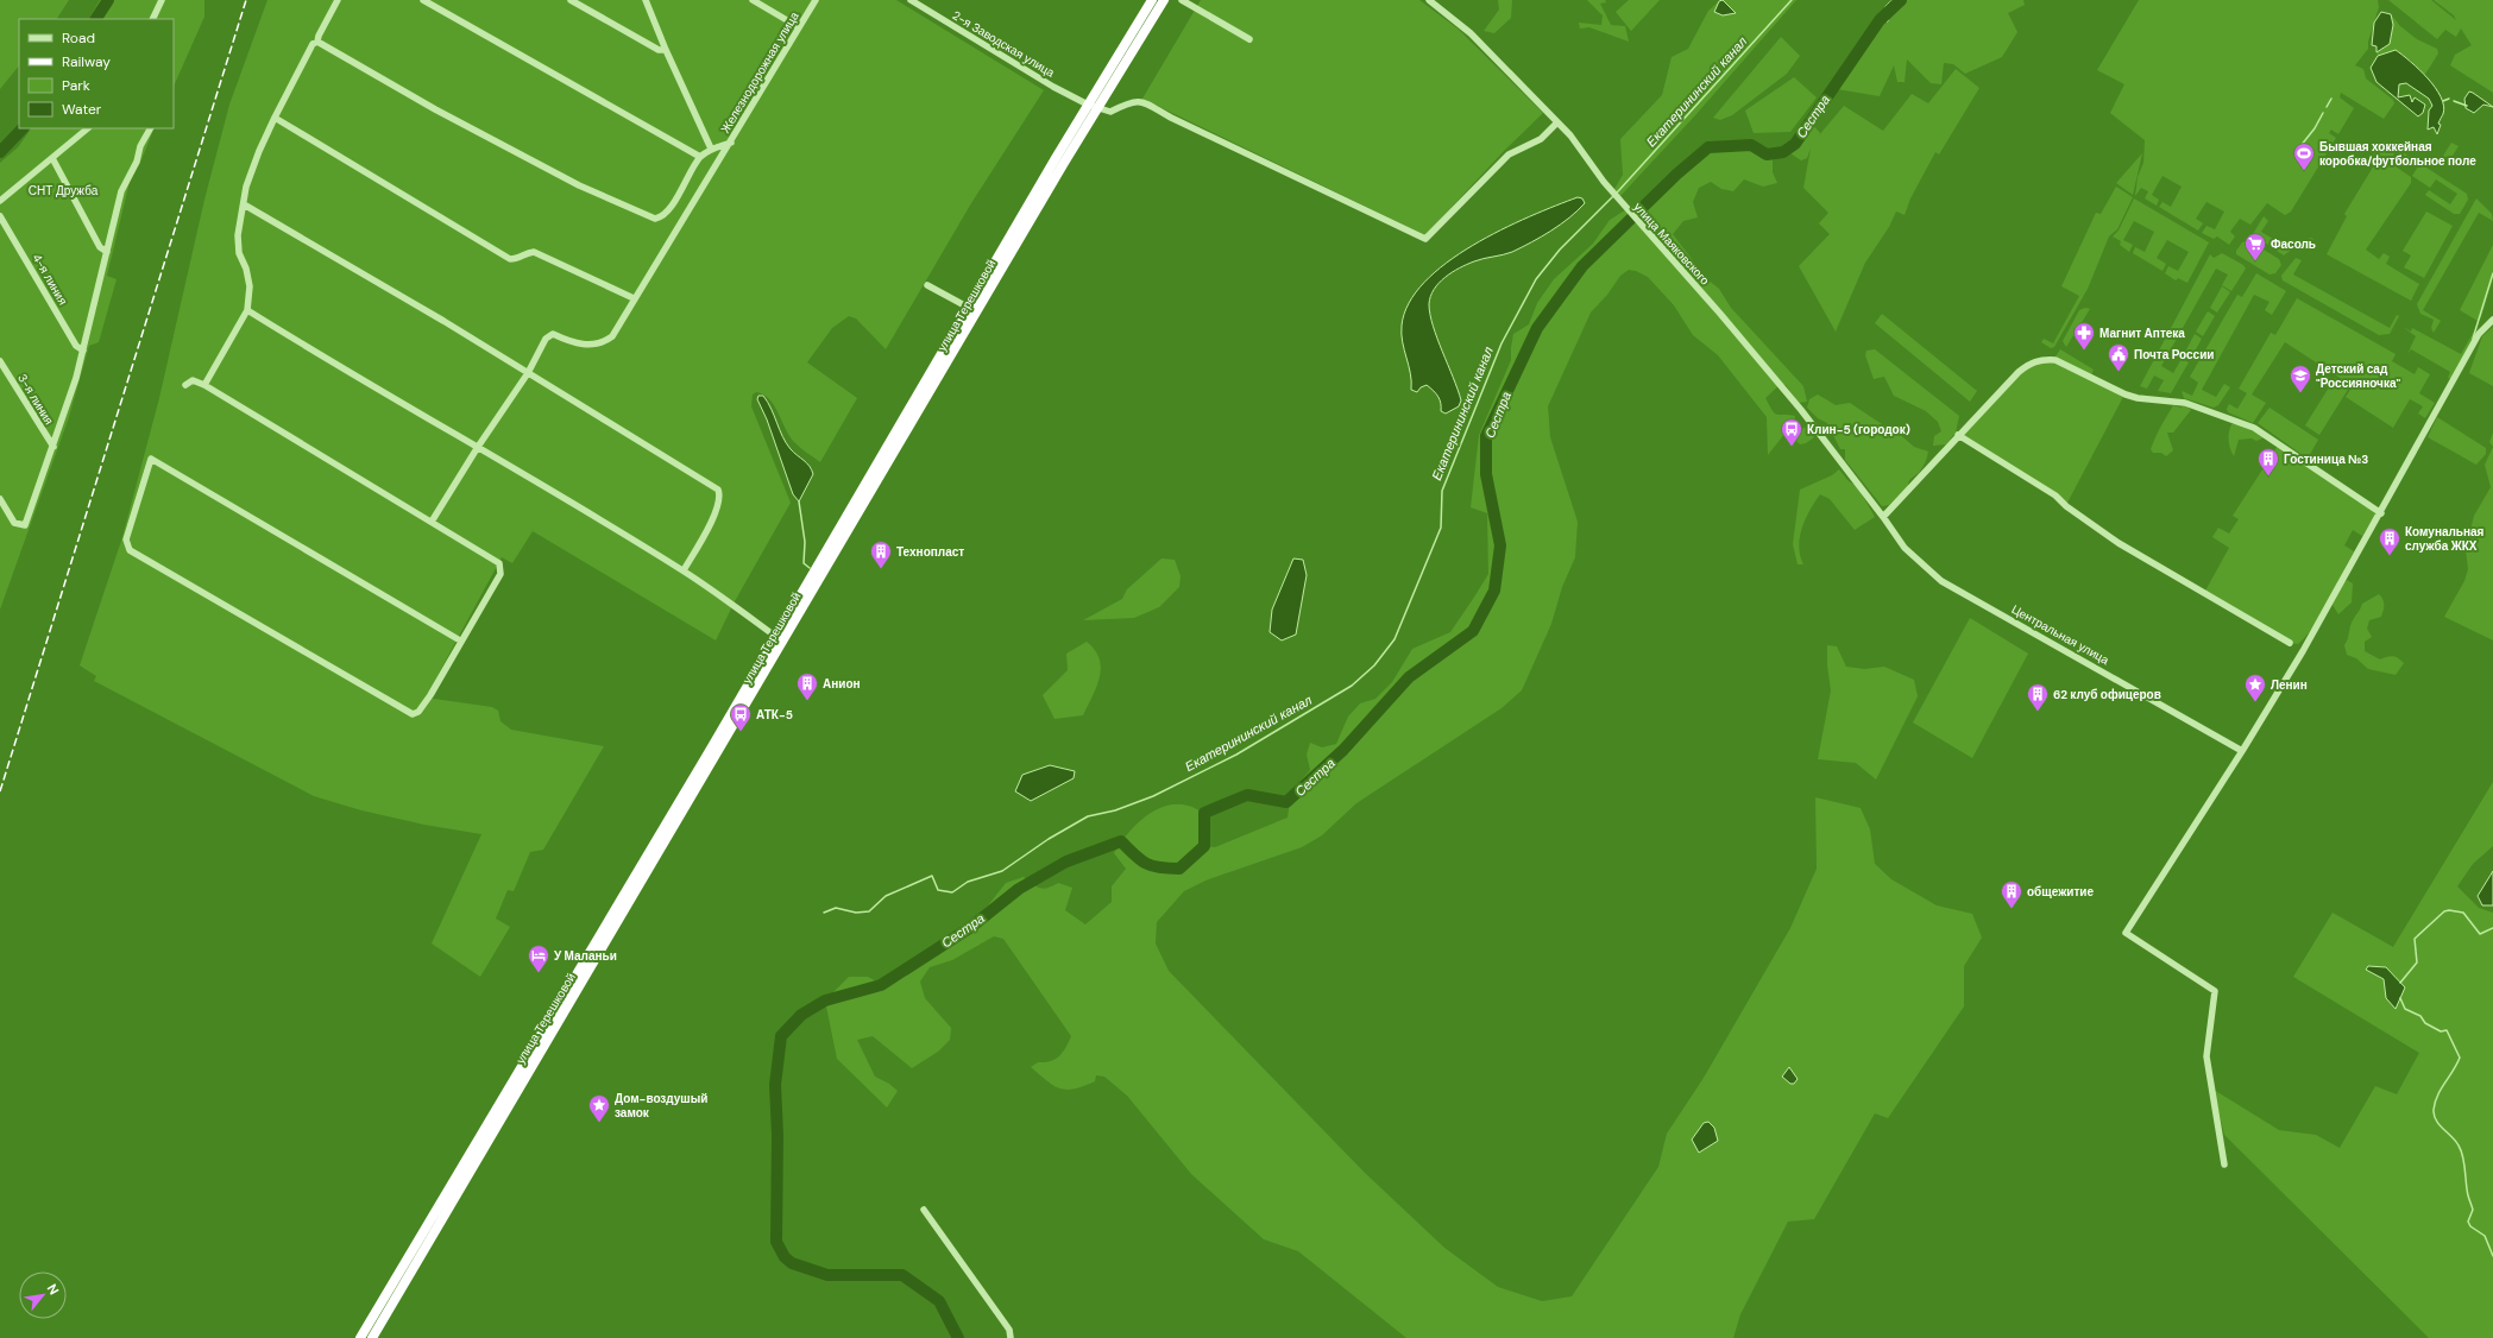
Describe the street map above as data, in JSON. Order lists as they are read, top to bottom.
{
  "streets": {
    "highway": ["улица Терешковой"],
    "street": [
      "2-я Заводская улица",
      "Железнодорожная улица",
      "улица Маяковского",
      "4-я линия",
      "3-я линия",
      "Центральная улица"
    ]
  },
  "crossings": [
    ["2-я Заводская улица", "улица Терешковой"],
    ["улица Маяковского", "Центральная улица"]
  ],
  "water": ["Екатерининский канал", "Сестра"],
  "parks": ["СНТ Дружба"],
  "places": {
    "sports": ["Бывшая хоккейная коробка/футбольное поле"],
    "supermarket": ["Фасоль"],
    "pharmacy": ["Магнит Аптека"],
    "public building": ["Почта России"],
    "school or university": ["Детский сад \"Россияночка\""],
    "bus stop": ["Клин-5 (городок)", "АТК-5"],
    "building": [
      "Гостиница №3",
      "Комунальная служба ЖКХ",
      "Технопласт",
      "Анион",
      "62 клуб офицеров",
      "общежитие"
    ],
    "place": ["Ленин", "Дом-воздушый замок"],
    "hotel": ["У Маланьи"]
  },
  "legend": [
    "Road",
    "Railway",
    "Park",
    "Water"
  ],
  "north": "top right"
}
